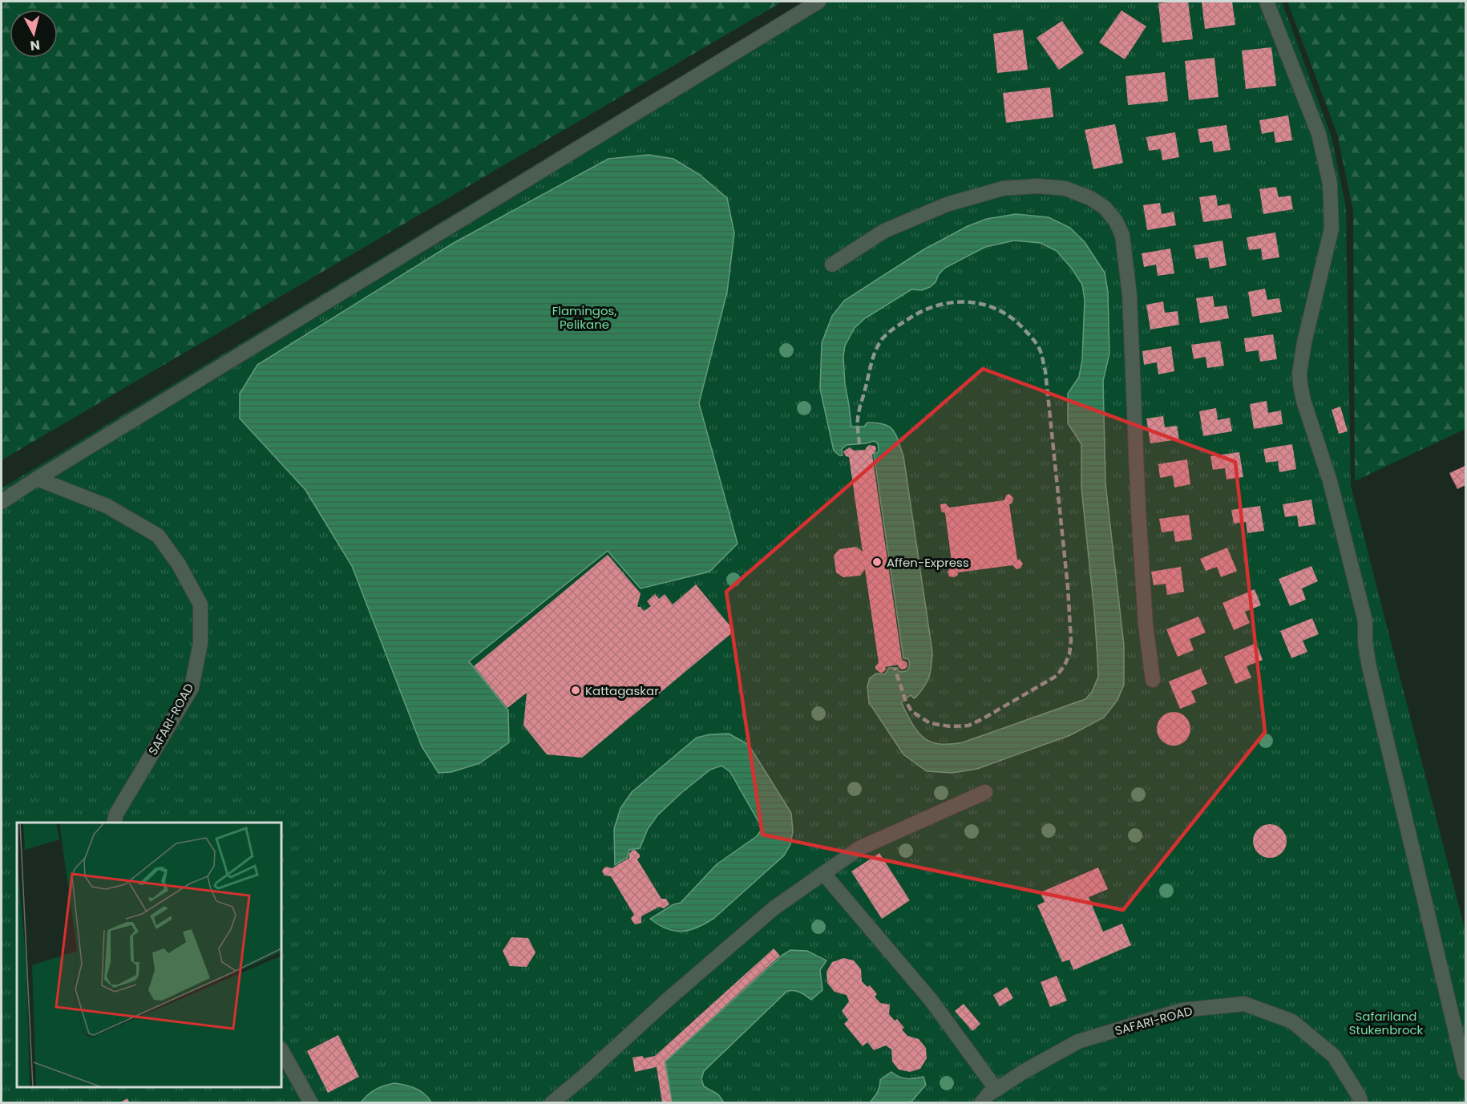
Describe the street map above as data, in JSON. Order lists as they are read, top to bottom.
{
  "streets": {
    "lane": ["SAFARI-ROAD"]
  },
  "parks": ["Flamingos, Pelikane", "Safariland Stukenbrock"],
  "places": ["Affen-Express", "Kattagaskar"],
  "north": "bottom"
}
